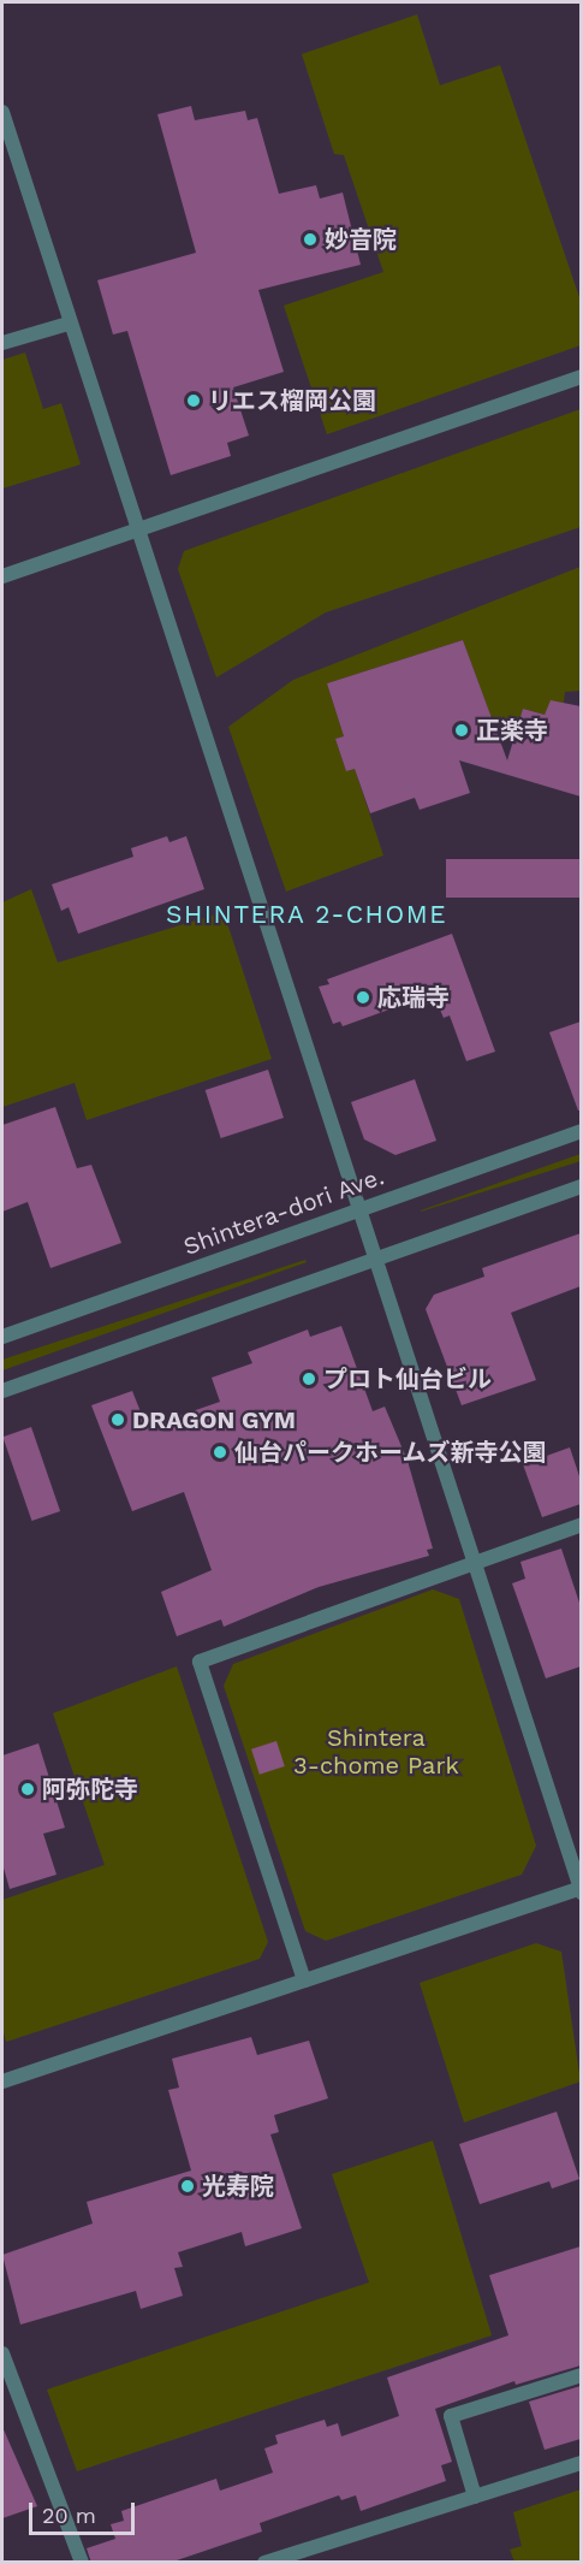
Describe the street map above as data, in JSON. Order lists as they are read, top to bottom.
{
  "streets": {
    "street": ["Shintera-dori Ave."]
  },
  "districts": ["SHINTERA 2-CHOME"],
  "parks": ["Shintera 3-chome Park"],
  "places": [
    "妙音院",
    "リエス榴岡公園",
    "正楽寺",
    "応瑞寺",
    "プロト仙台ビル",
    "DRAGON GYM",
    "仙台パークホームズ新寺公園",
    "阿弥陀寺",
    "光寿院"
  ],
  "scale_bar": "20 m"
}
